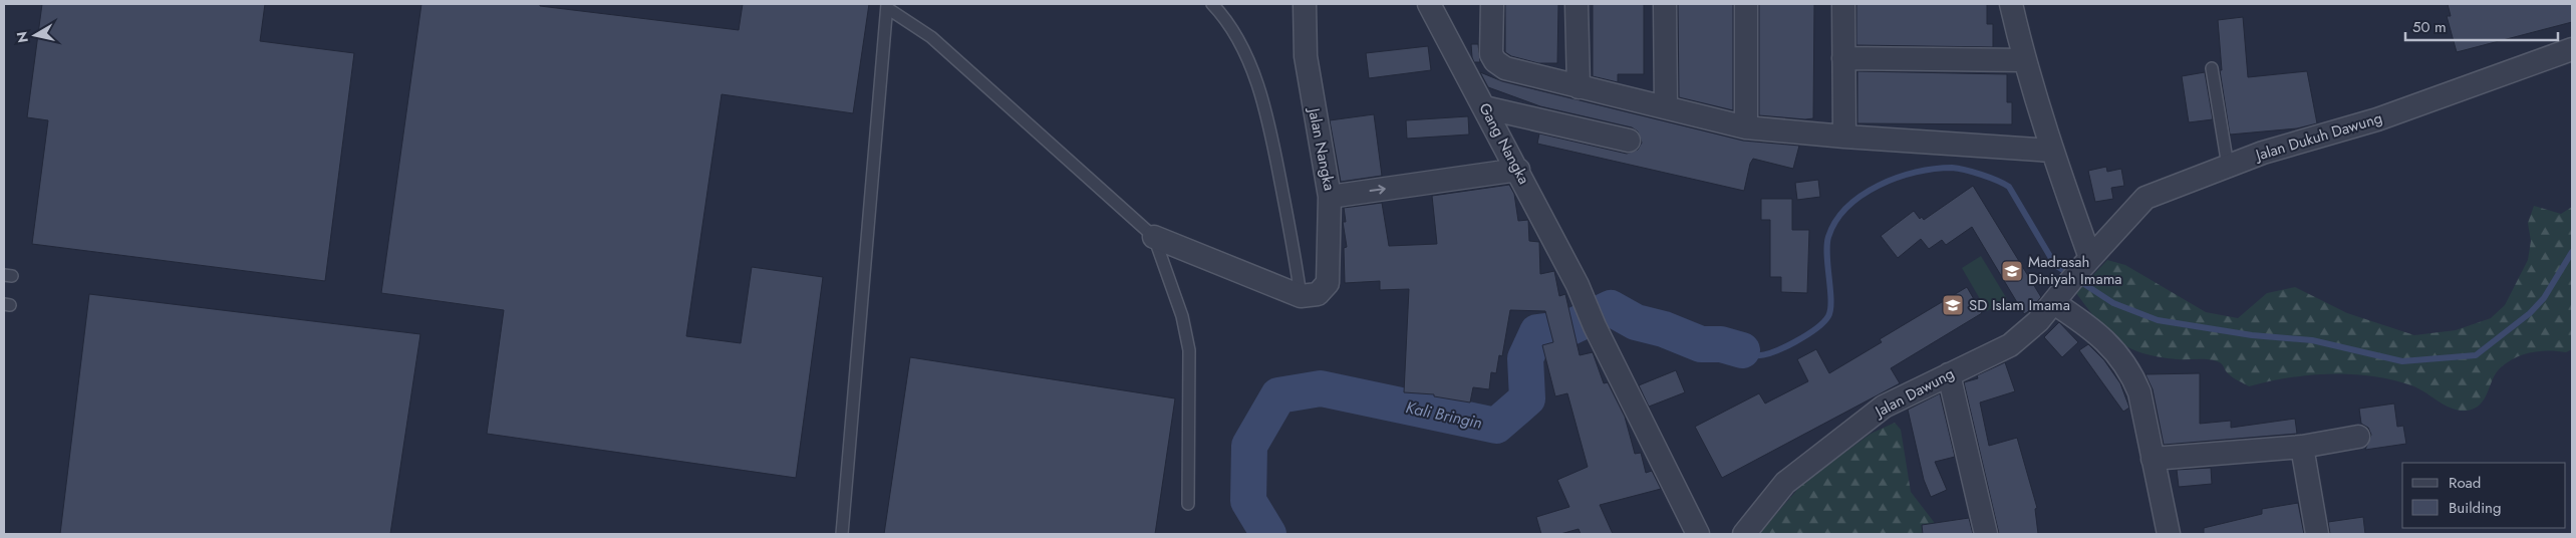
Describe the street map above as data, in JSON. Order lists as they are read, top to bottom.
{
  "streets": {
    "street": [
      "Jalan Dukuh Dawung",
      "Gang Nangka",
      "Jalan Nangka",
      "Jalan Dawung"
    ]
  },
  "crossings": [
    ["Jalan Dukuh Dawung", "Jalan Dawung"],
    ["Gang Nangka", "Jalan Nangka"]
  ],
  "one_way": ["Jalan Nangka"],
  "water": ["Kali Bringin"],
  "places": {
    "school or university": ["Madrasah Diniyah Imama", "SD Islam Imama"]
  },
  "legend": ["Road", "Building"],
  "scale_bar": "50 m",
  "north": "left"
}
